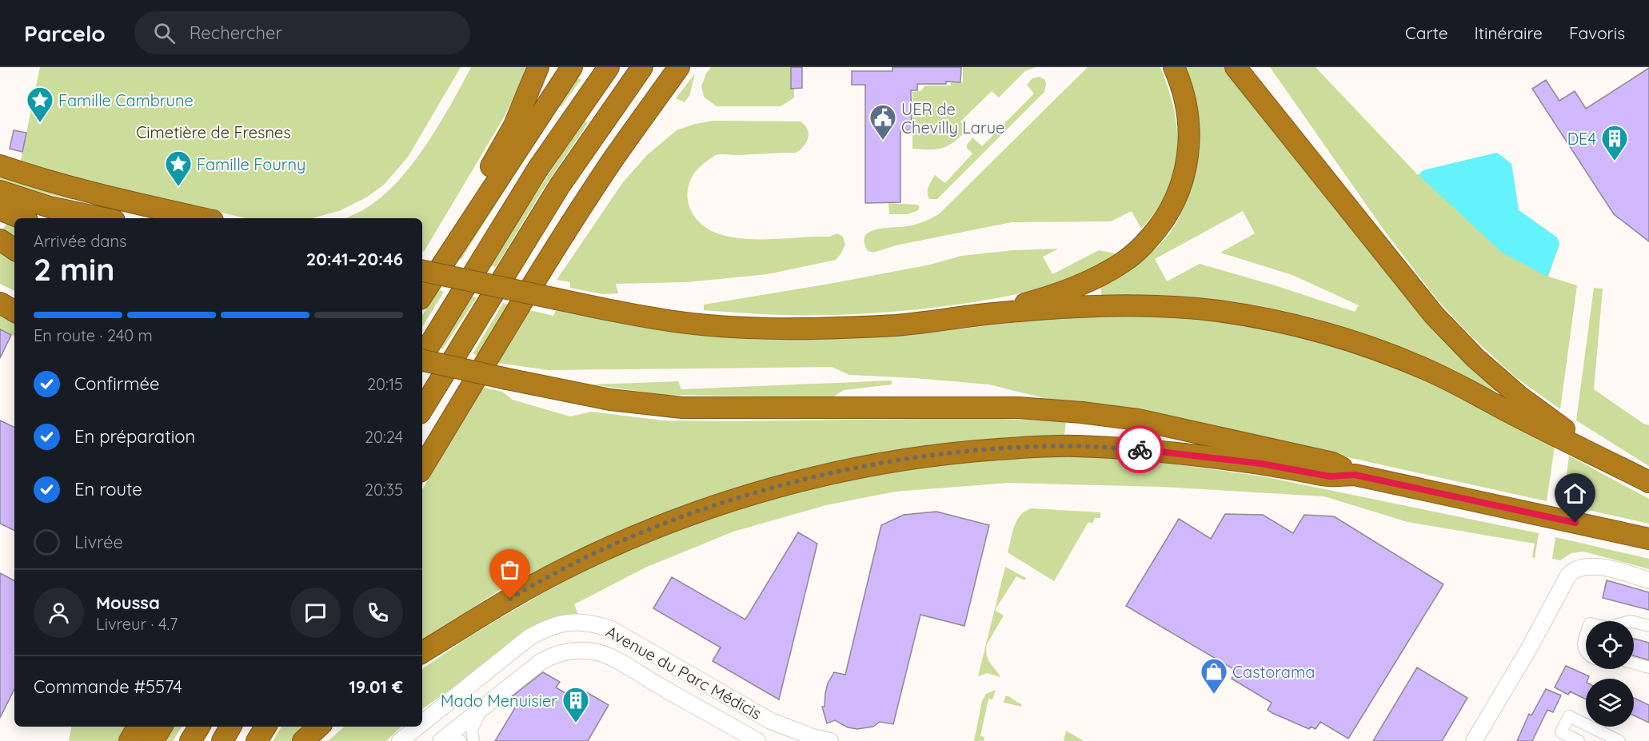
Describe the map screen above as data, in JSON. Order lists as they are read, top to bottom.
{
  "streets": {
    "street": ["Avenue du Parc Médicis"]
  },
  "parks": ["Cimetière de Fresnes"],
  "places": {
    "place": ["Famille Cambrune", "Famille Fourny"],
    "public building": ["UER de Chevilly Larue"],
    "building": ["DE4", "Mado Menuisier"],
    "shop": ["Castorama"]
  },
  "page": {
    "header": "Parcelo",
    "search": "Rechercher",
    "nav": ["Carte", "Itinéraire", "Favoris"],
    "heading": ["2 min", "Arrivée dans", "20:41–20:46"],
    "panel": [
      "Moussa",
      "Livreur · 4.7",
      "Commande #5574",
      "19.01 €"
    ],
    "bar": "En route · 240 m",
    "list": [
      ["Confirmée", "20:15"],
      ["En préparation", "20:24"],
      ["En route", "20:35"],
      "Livrée"
    ]
  }
}
